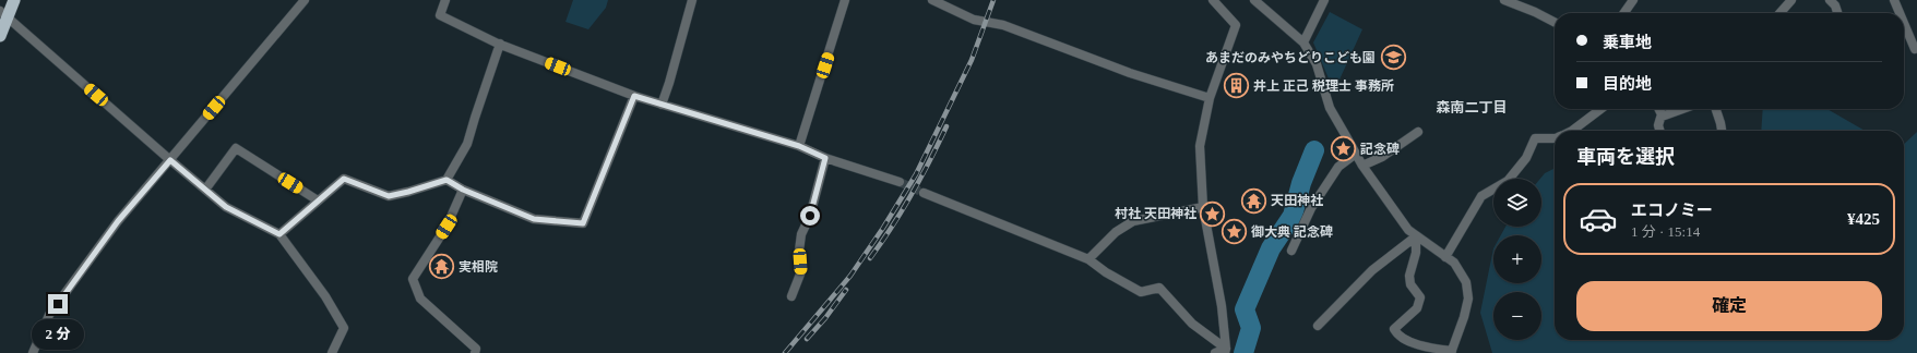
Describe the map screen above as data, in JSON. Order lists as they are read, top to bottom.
{
  "districts": ["森南二丁目"],
  "places": {
    "school or university": ["あまだのみやちどりこども園"],
    "building": ["井上 正己 税理士 事務所"],
    "place": ["記念碑", "村社 天田神社", "御大典 記念碑"],
    "temple": ["天田神社", "実相院"]
  },
  "page": {
    "banner": ["乗車地", "目的地"],
    "heading": "車両を選択",
    "map_buttons": ["+", "−"],
    "list": [
      {
        "name": "エコノミー",
        "note": "1 分 · 15:14",
        "value": "¥425"
      }
    ],
    "buttons": "確定",
    "bubble": "2 分"
  }
}
